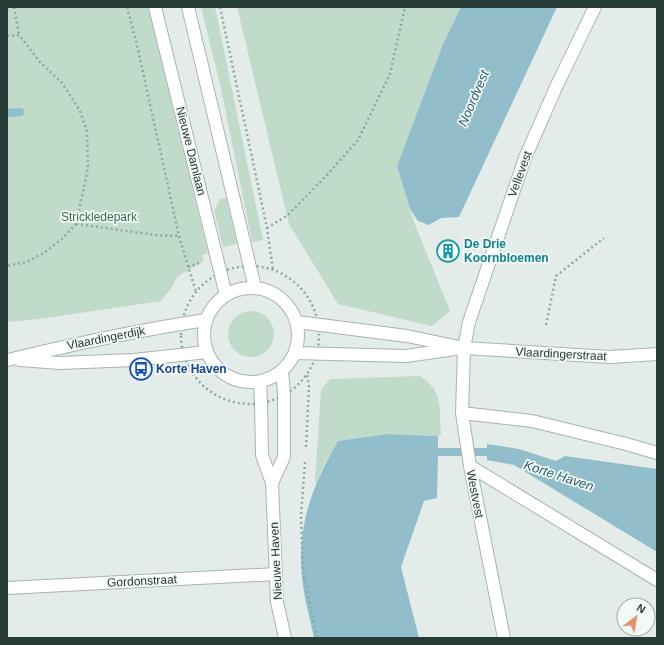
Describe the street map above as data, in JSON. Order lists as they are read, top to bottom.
{
  "streets": {
    "street": [
      "Nieuwe Damlaan",
      "Vellevest",
      "Vlaardingerdijk",
      "Vlaardingerstraat",
      "Westvest",
      "Nieuwe Haven",
      "Gordonstraat"
    ]
  },
  "crossings": [
    ["Nieuwe Damlaan", "Vlaardingerdijk"],
    ["Nieuwe Damlaan", "Vlaardingerstraat"],
    ["Nieuwe Damlaan", "Nieuwe Haven"],
    ["Vellevest", "Vlaardingerstraat"],
    ["Vellevest", "Westvest"],
    ["Vlaardingerdijk", "Vlaardingerstraat"],
    ["Vlaardingerdijk", "Nieuwe Haven"],
    ["Vlaardingerstraat", "Westvest"],
    ["Vlaardingerstraat", "Nieuwe Haven"],
    ["Nieuwe Haven", "Gordonstraat"]
  ],
  "water": ["Noordvest", "Korte Haven"],
  "parks": ["Strickledepark"],
  "places": {
    "building": ["De Drie Koornbloemen"],
    "bus stop": ["Korte Haven"]
  },
  "north": "top right"
}
